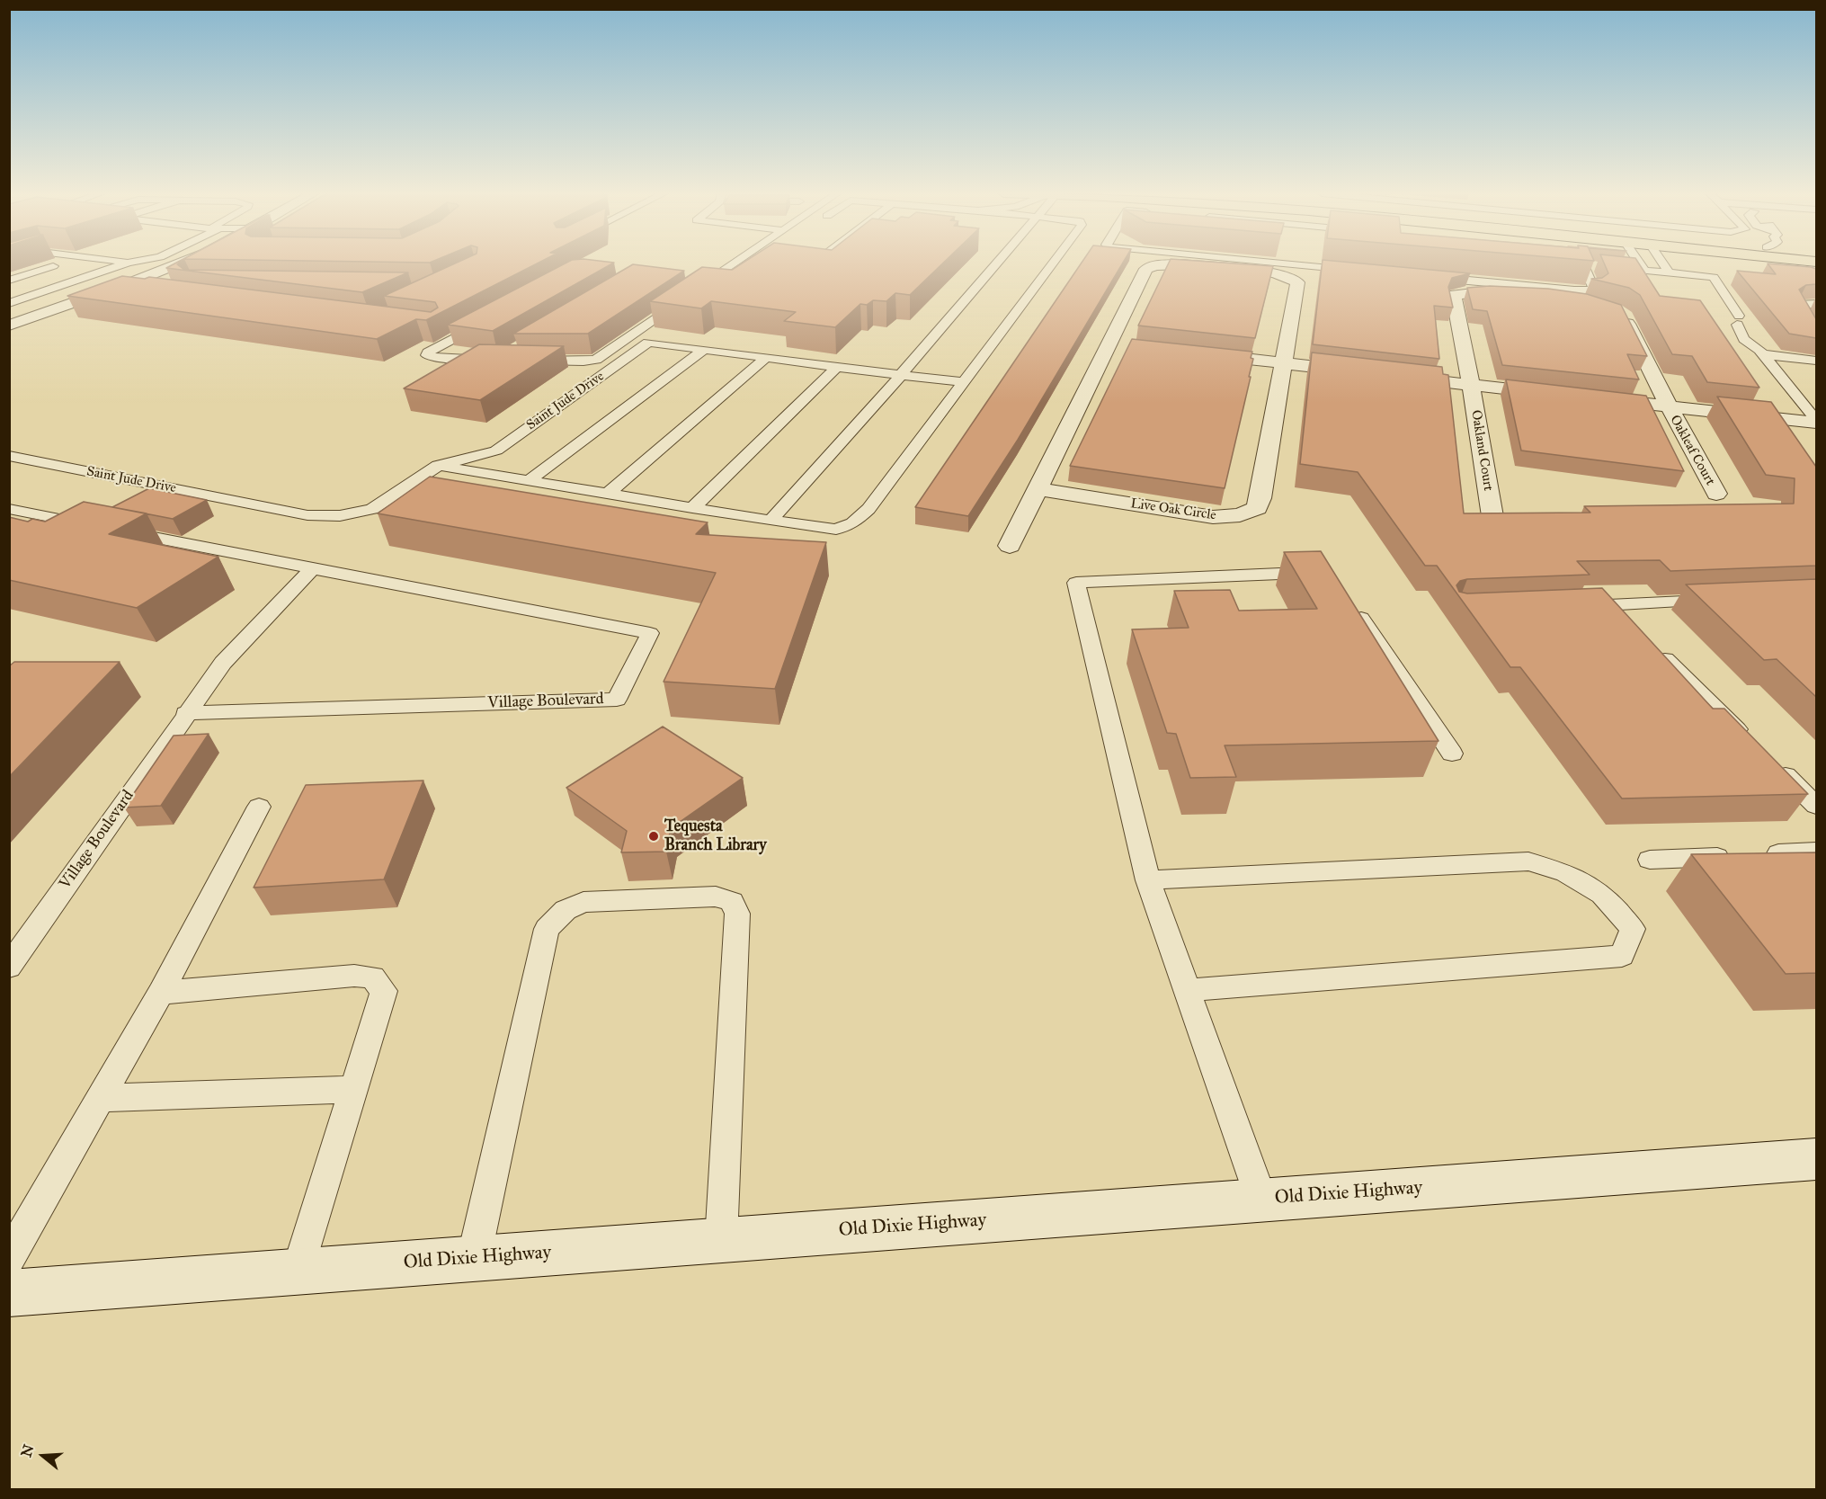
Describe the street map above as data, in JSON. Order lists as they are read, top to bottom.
{
  "streets": {
    "street": [
      "Oakland Court",
      "Oakleaf Court",
      "Live Oak Circle",
      "Old Dixie Highway"
    ],
    "lane": ["Saint Jude Drive", "Village Boulevard"]
  },
  "places": ["Tequesta Branch Library"],
  "north": "left"
}
